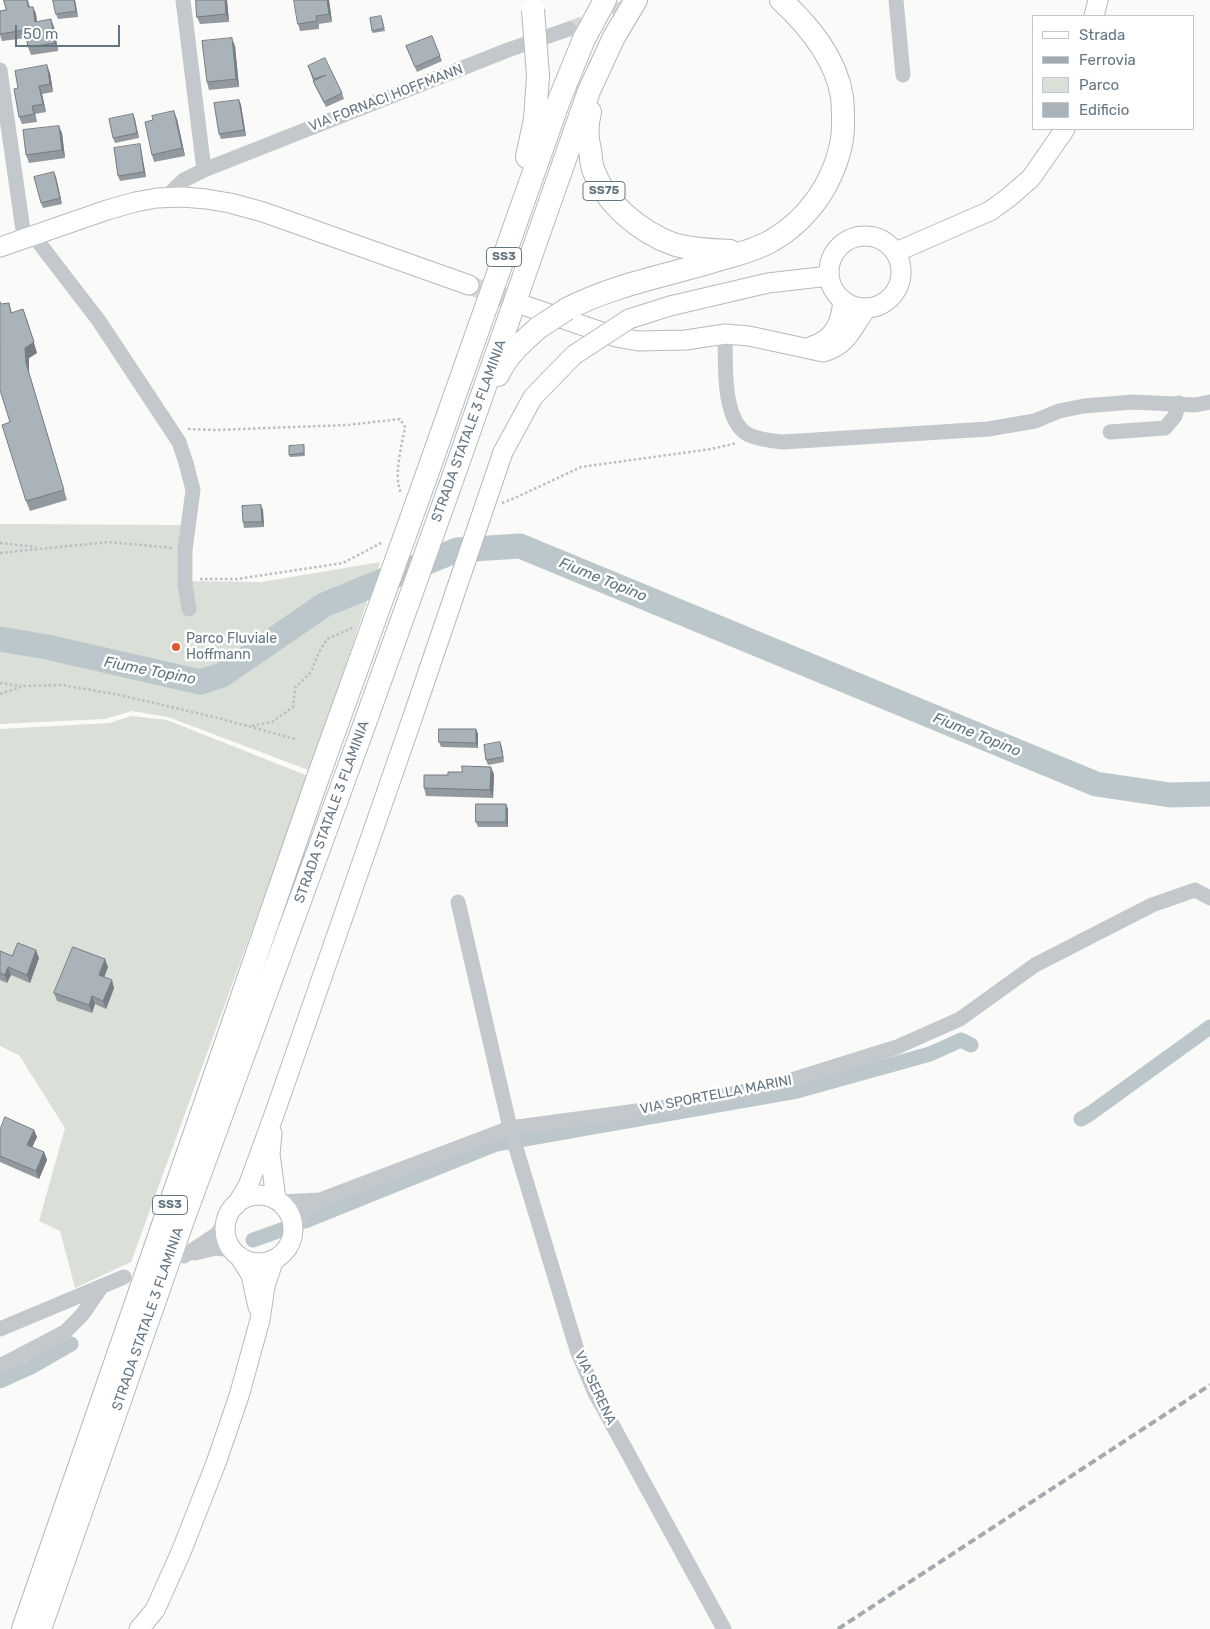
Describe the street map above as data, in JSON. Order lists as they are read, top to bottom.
{
  "streets": {
    "highway": ["SS75", "SS3", "STRADA STATALE 3 FLAMINIA"],
    "main road": ["VIA SPORTELLA MARINI"],
    "street": ["VIA FORNACI HOFFMANN", "VIA SERENA"]
  },
  "crossings": [
    ["SS75", "STRADA STATALE 3 FLAMINIA"],
    ["VIA SPORTELLA MARINI", "VIA SERENA"]
  ],
  "water": ["Fiume Topino"],
  "places": ["Parco Fluviale Hoffmann"],
  "legend": [
    "Strada",
    "Ferrovia",
    "Parco",
    "Edificio"
  ],
  "scale_bar": "50 m"
}
